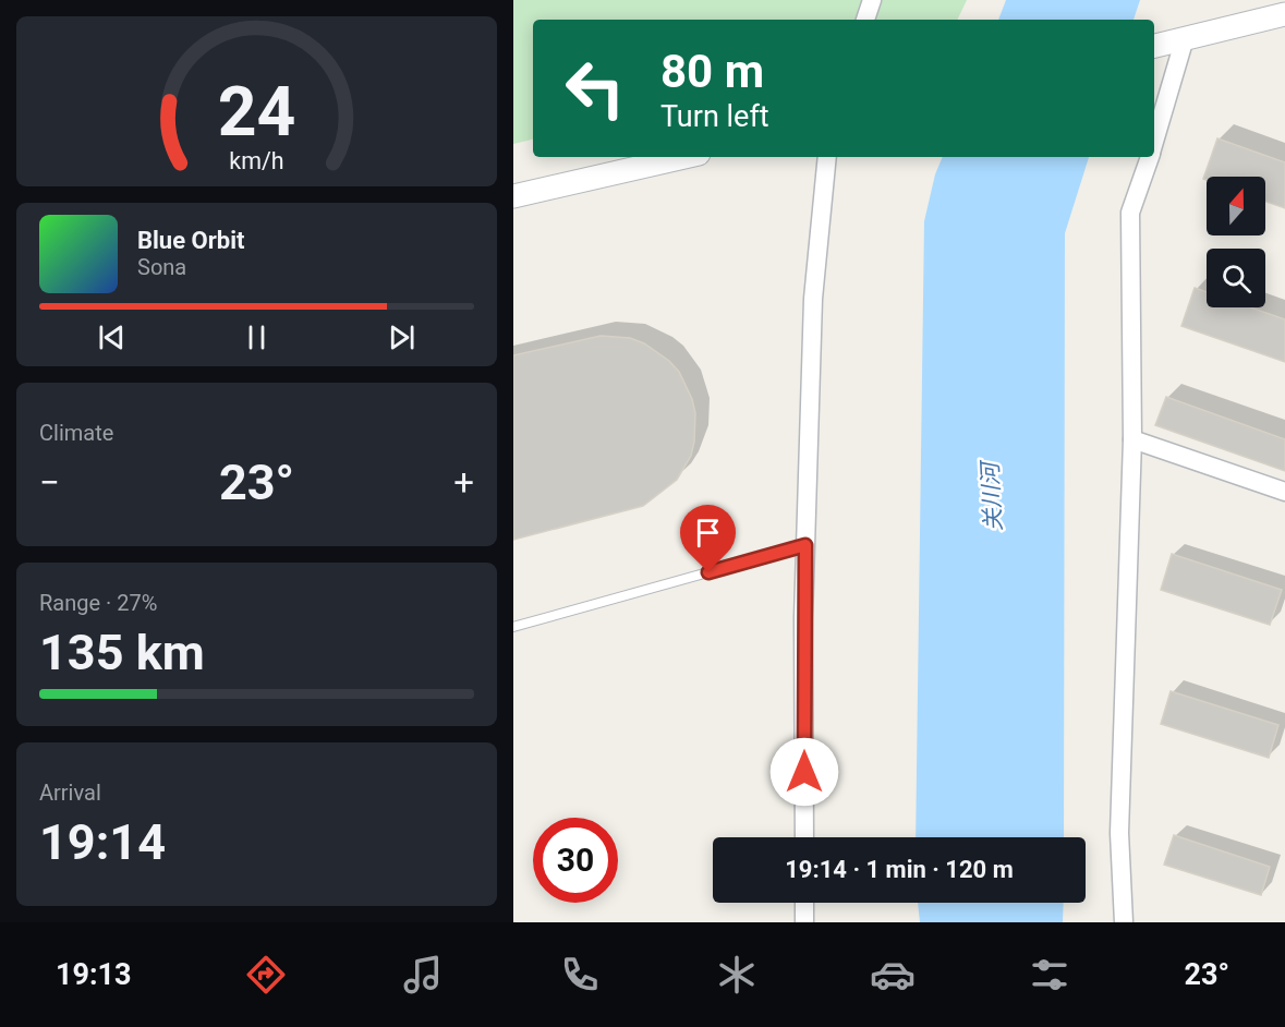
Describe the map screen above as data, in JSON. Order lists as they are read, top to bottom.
{
  "water": ["关川河"],
  "north": "top",
  "page": {
    "turn": ["80 m", "Turn left"],
    "song": ["Blue Orbit", "Sona"],
    "tile": [
      "Climate",
      ["Range · 27%", "135 km"],
      ["Arrival", "19:14"]
    ],
    "heat": ["−", "23°", "+"],
    "limit": "30",
    "trip": "19:14 · 1 min · 120 m",
    "tabs": ["19:13", "23°"],
    "gauge": ["24", "km/h"]
  }
}
